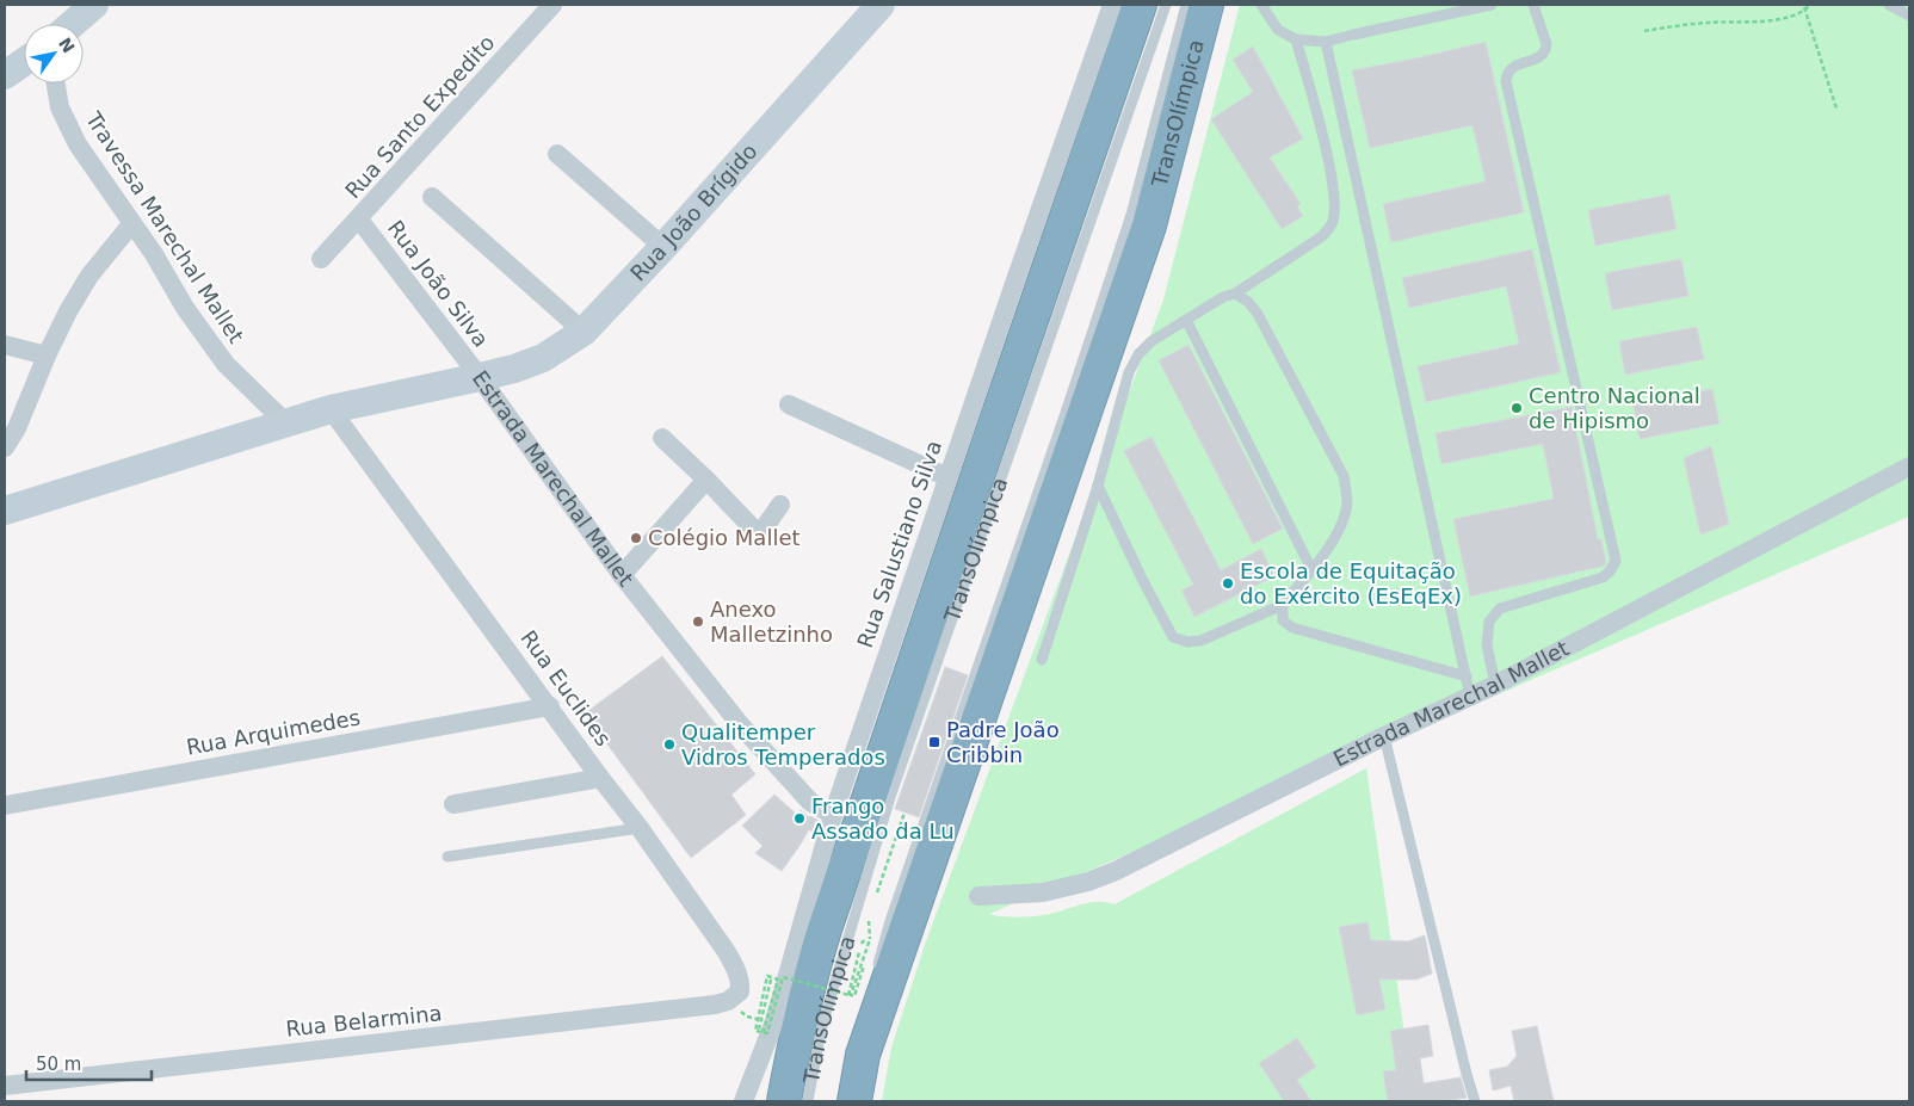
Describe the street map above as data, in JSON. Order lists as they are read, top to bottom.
{
  "streets": {
    "highway": ["TransOlímpica"],
    "street": [
      "Rua Santo Expedito",
      "Rua João Brígido",
      "Travessa Marechal Mallet",
      "Rua João Silva",
      "Estrada Marechal Mallet",
      "Rua Salustiano Silva",
      "Rua Euclides",
      "Rua Arquimedes",
      "Rua Belarmina"
    ]
  },
  "crossings": [
    ["Rua Santo Expedito", "Rua João Silva"],
    ["Rua João Brígido", "Rua João Silva"],
    ["Rua João Brígido", "Estrada Marechal Mallet"],
    ["Travessa Marechal Mallet", "Estrada Marechal Mallet"],
    ["Rua João Silva", "Estrada Marechal Mallet"],
    ["Estrada Marechal Mallet", "Rua Salustiano Silva"],
    ["Estrada Marechal Mallet", "Rua Euclides"],
    ["Rua Euclides", "Rua Arquimedes"],
    ["Rua Euclides", "Rua Belarmina"]
  ],
  "places": {
    "other": [
      "Centro Nacional de Hipismo",
      "Colégio Mallet",
      "Escola de Equitação do Exército (EsEqEx)",
      "Anexo Malletzinho",
      "Qualitemper Vidros Temperados",
      "Frango Assado da Lu"
    ],
    "transit": ["Padre João Cribbin"]
  },
  "scale_bar": "50 m",
  "north": "top right"
}
